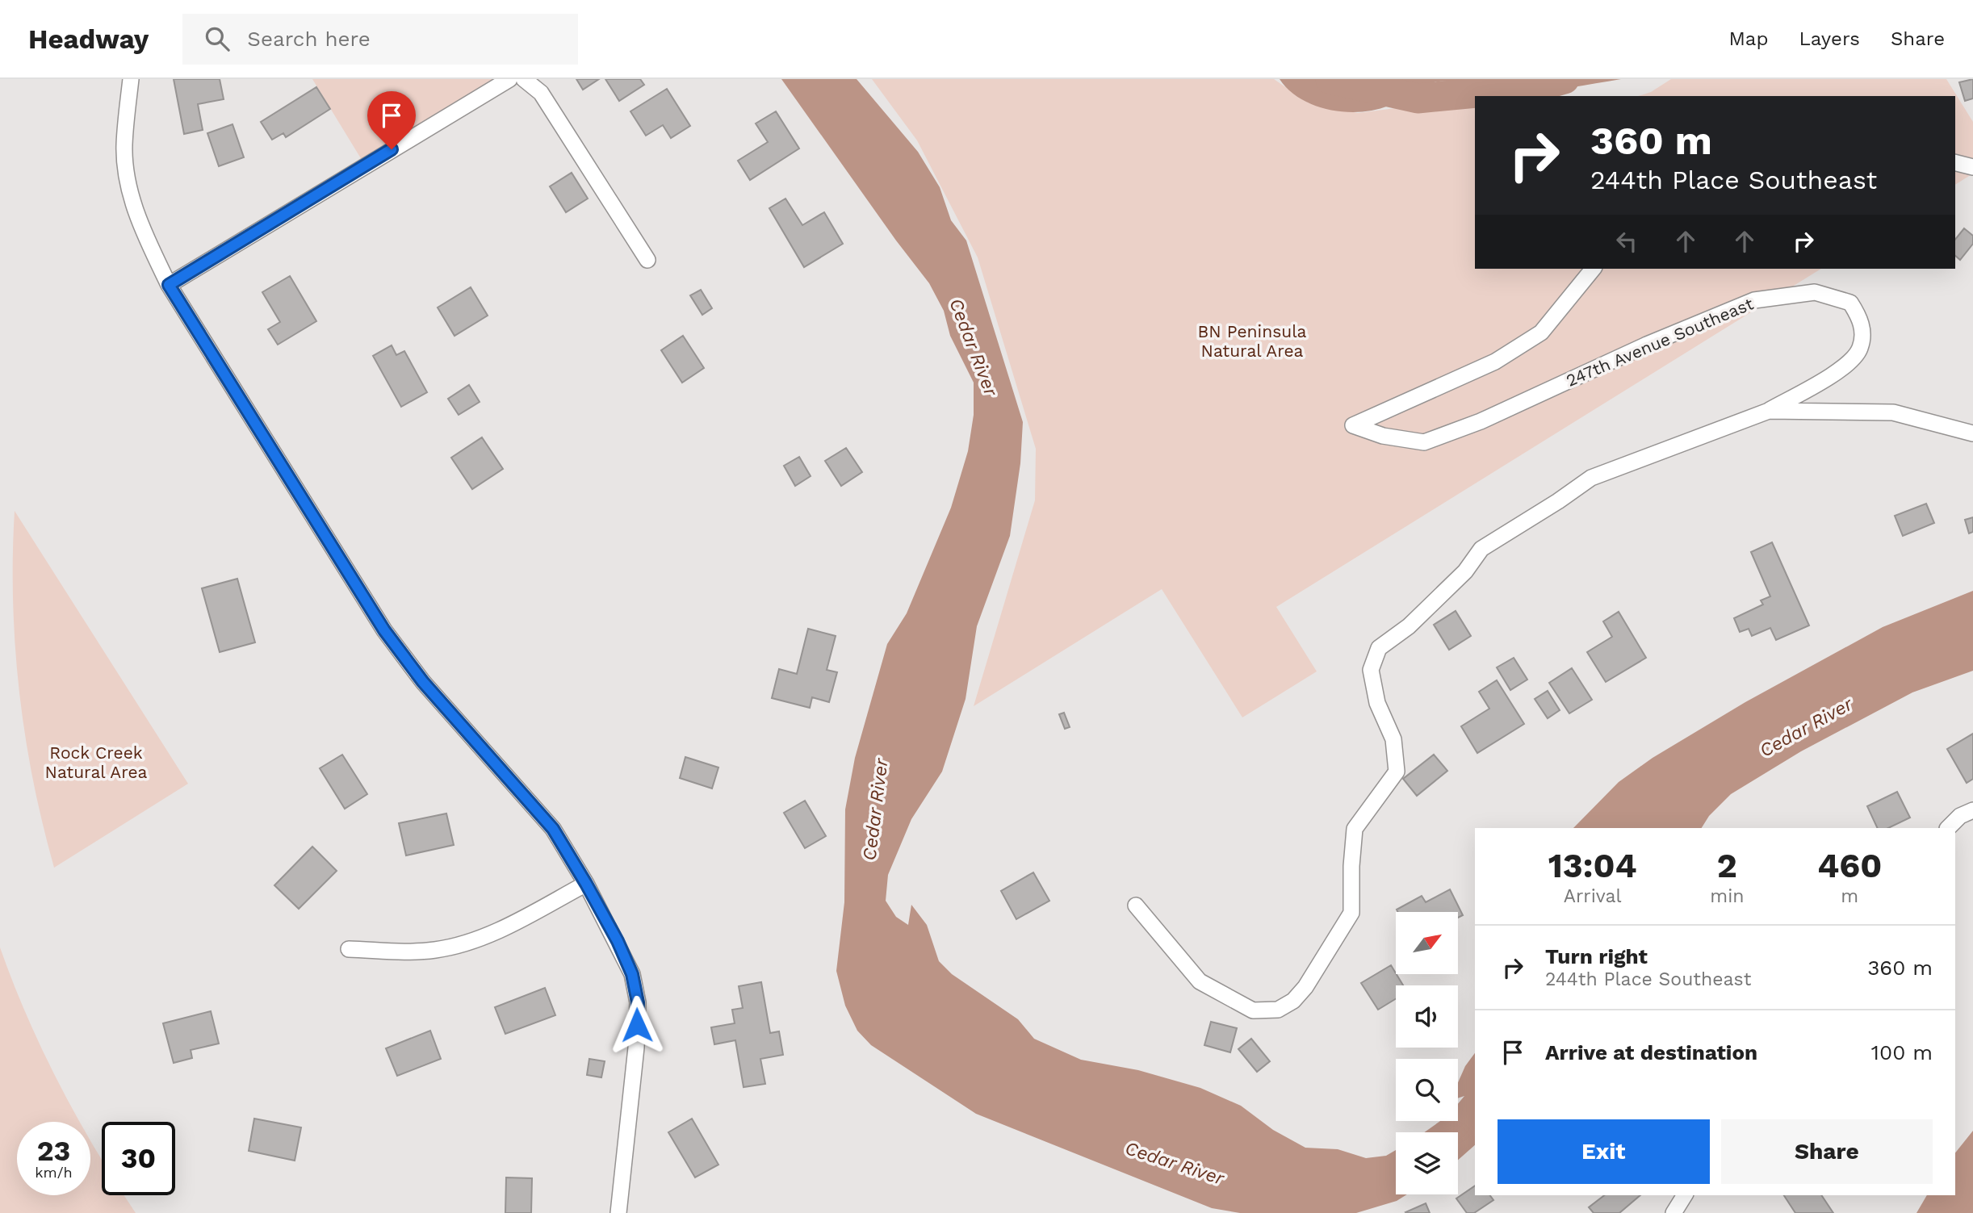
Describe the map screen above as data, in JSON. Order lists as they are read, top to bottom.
{
  "streets": {
    "street": ["247th Avenue Southeast"]
  },
  "water": ["Cedar River"],
  "parks": ["BN Peninsula Natural Area", "Rock Creek Natural Area"],
  "north": "top right",
  "page": {
    "header": "Headway",
    "search": "Search here",
    "nav": ["Map", "Layers", "Share"],
    "turn": ["360 m", "244th Place Southeast"],
    "eta": [
      "13:04",
      "Arrival",
      "2",
      "min",
      "460",
      "m"
    ],
    "list": [
      {
        "name": "Turn right",
        "note": "244th Place Southeast",
        "value": "360 m"
      },
      {
        "name": "Arrive at destination",
        "value": "100 m"
      }
    ],
    "buttons": ["Exit", "Share"],
    "speed": "23 km/h",
    "limit": "30"
  }
}
